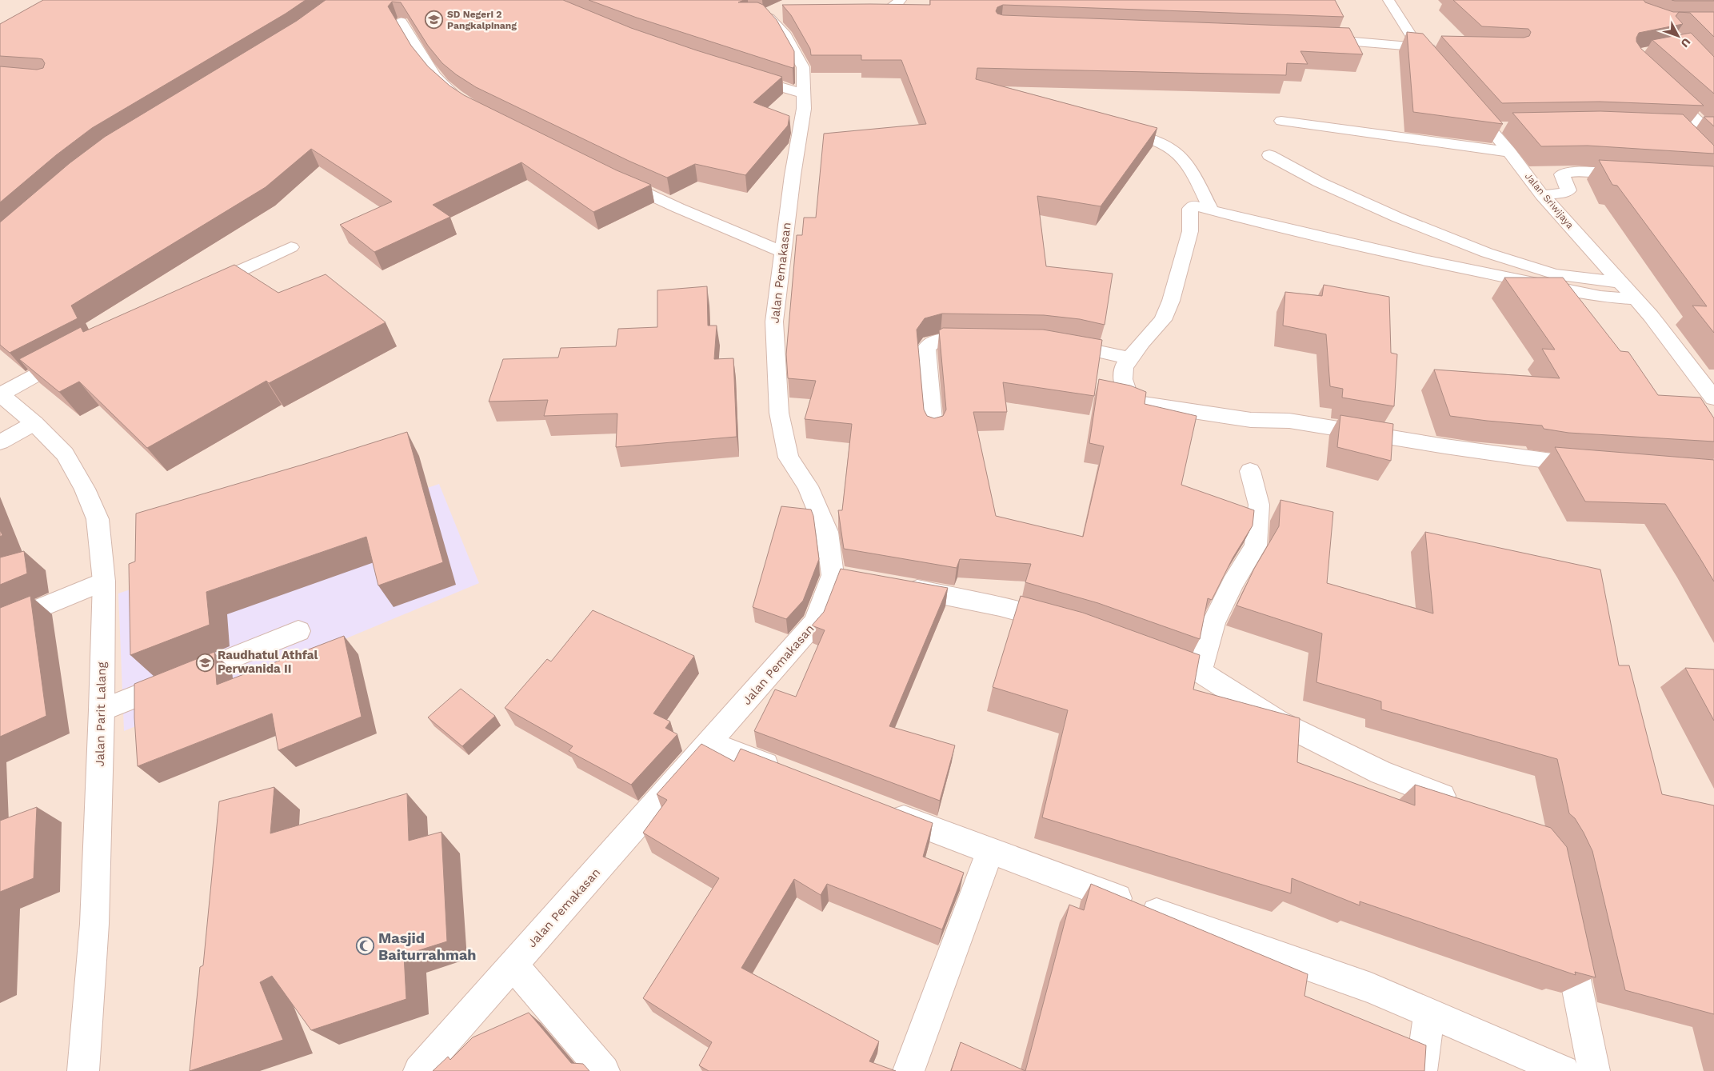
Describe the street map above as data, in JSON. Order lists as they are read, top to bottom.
{
  "streets": {
    "street": ["Jalan Sriwijaya", "Jalan Pemakasan", "Jalan Parit Lalang"]
  },
  "places": {
    "school or university": ["SD Negeri 2 Pangkalpinang", "Raudhatul Athfal Perwanida II"],
    "mosque": ["Masjid Baiturrahmah"]
  },
  "north": "bottom right"
}
